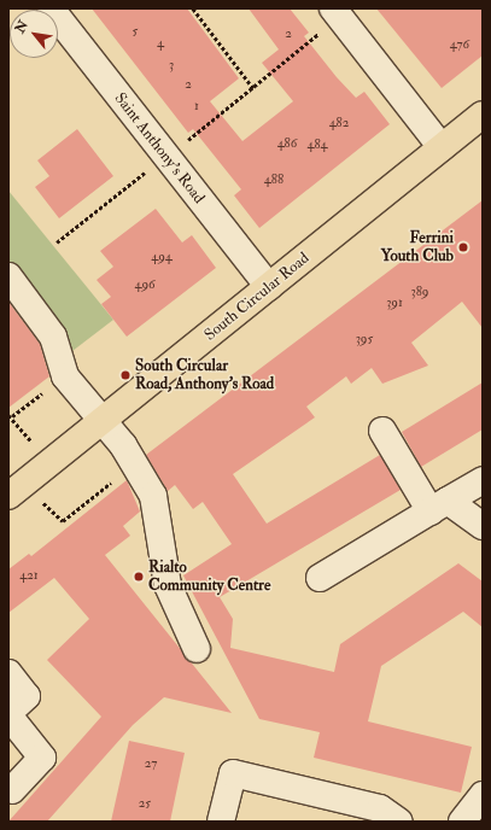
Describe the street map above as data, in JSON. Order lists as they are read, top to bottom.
{
  "streets": {
    "main road": ["South Circular Road"],
    "street": ["Saint Anthony's Road"]
  },
  "crossings": [
    ["Saint Anthony's Road", "South Circular Road"]
  ],
  "places": ["Ferrini Youth Club", "South Circular Road, Anthony's Road", "Rialto Community Centre"],
  "house_numbers": [
    "5",
    "2",
    "4",
    "476",
    "3",
    "2",
    "1",
    "482",
    "486",
    "484",
    "488",
    "494",
    "496",
    "389",
    "391",
    "395",
    "421",
    "27",
    "25"
  ],
  "north": "top left"
}
